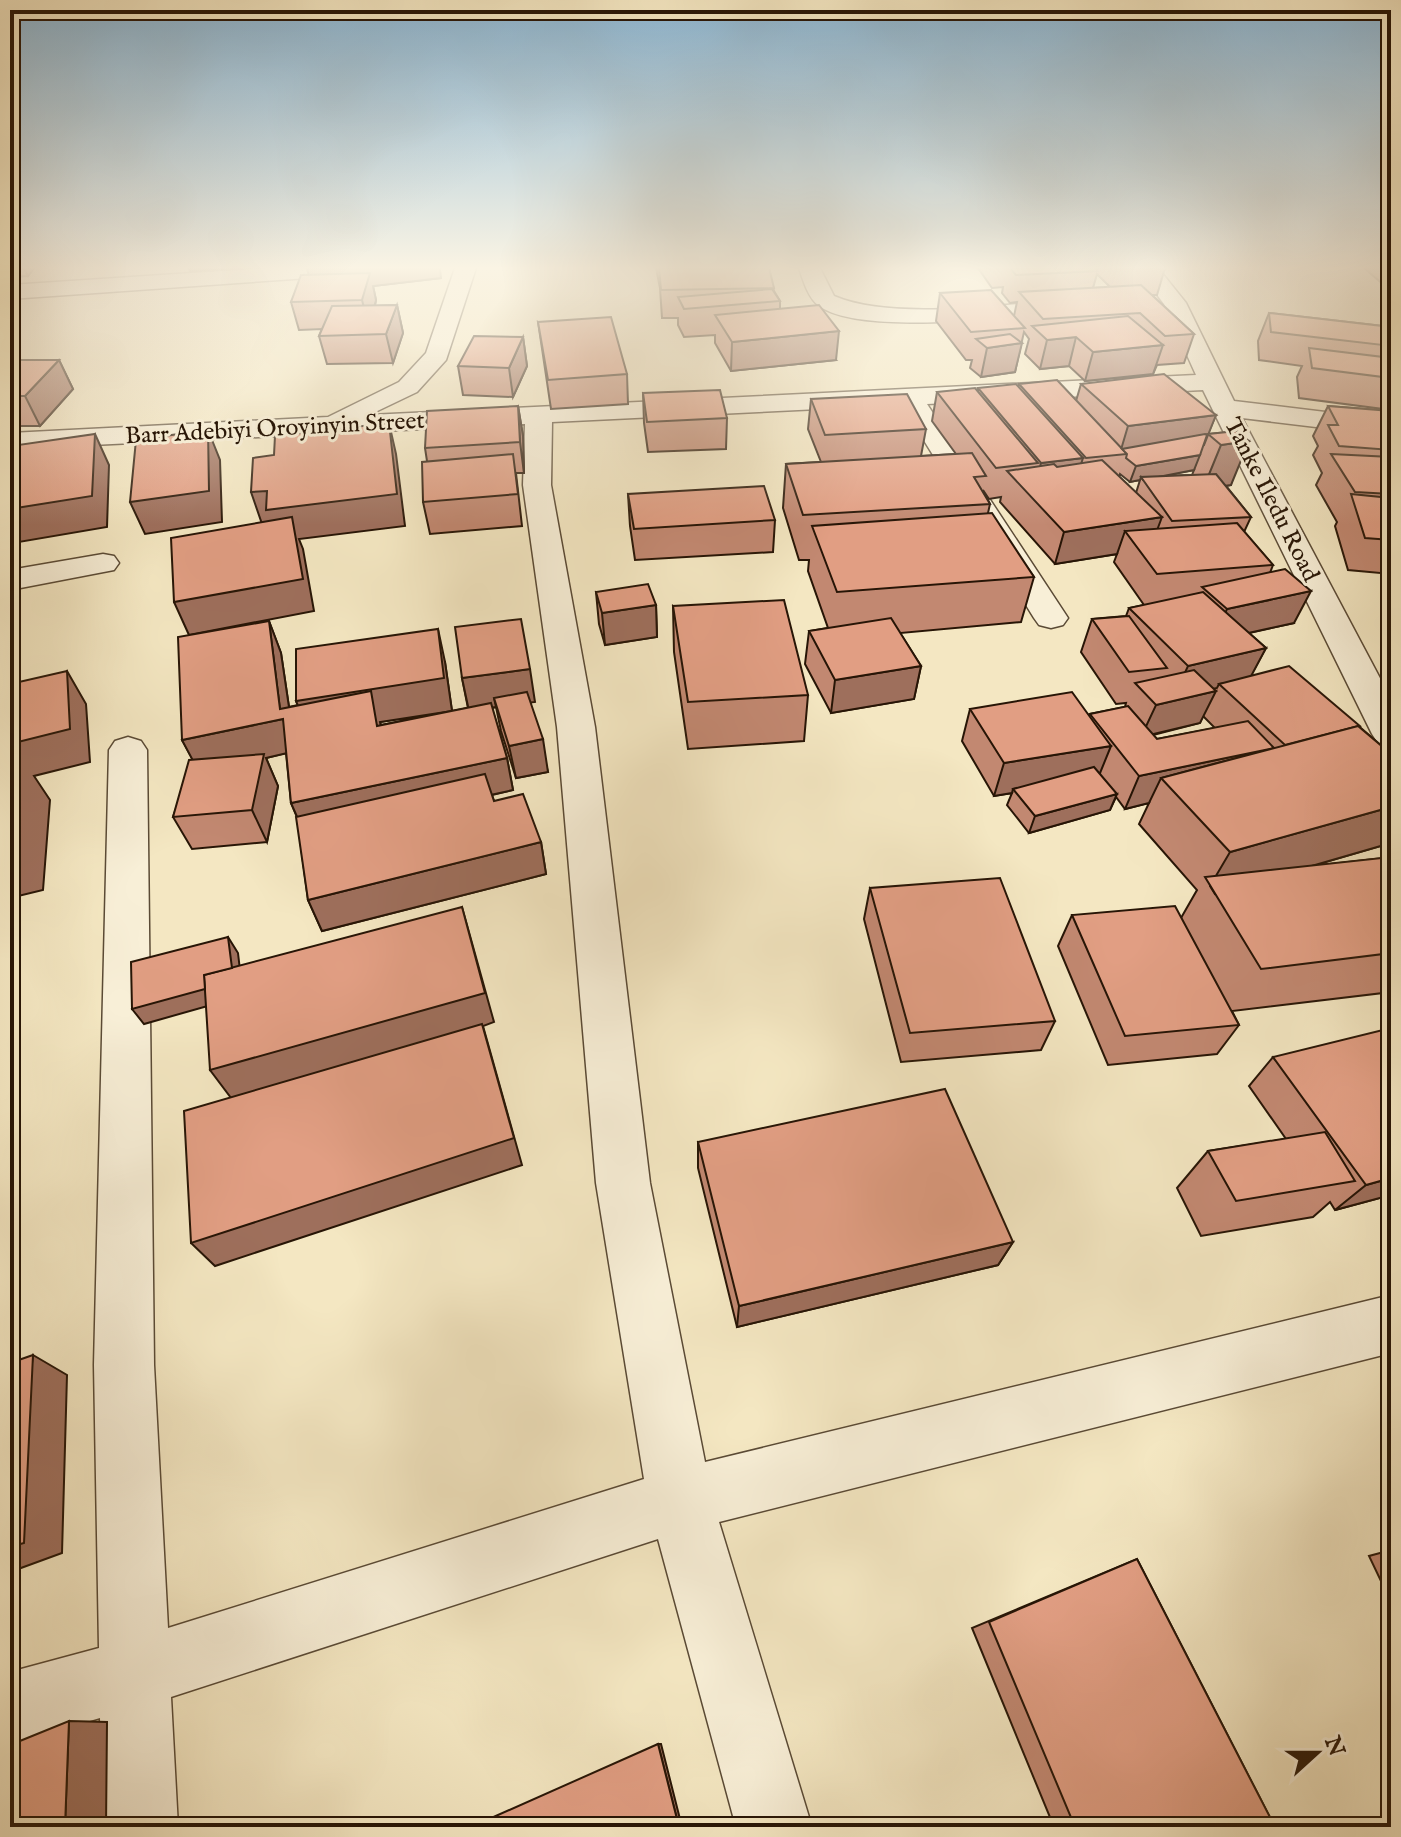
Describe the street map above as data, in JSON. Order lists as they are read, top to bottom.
{
  "streets": {
    "street": ["Barr Adebiyi Oroyinyin Street", "Tanke Iledu Road"]
  },
  "crossings": [
    ["Barr Adebiyi Oroyinyin Street", "Tanke Iledu Road"]
  ],
  "north": "right"
}
